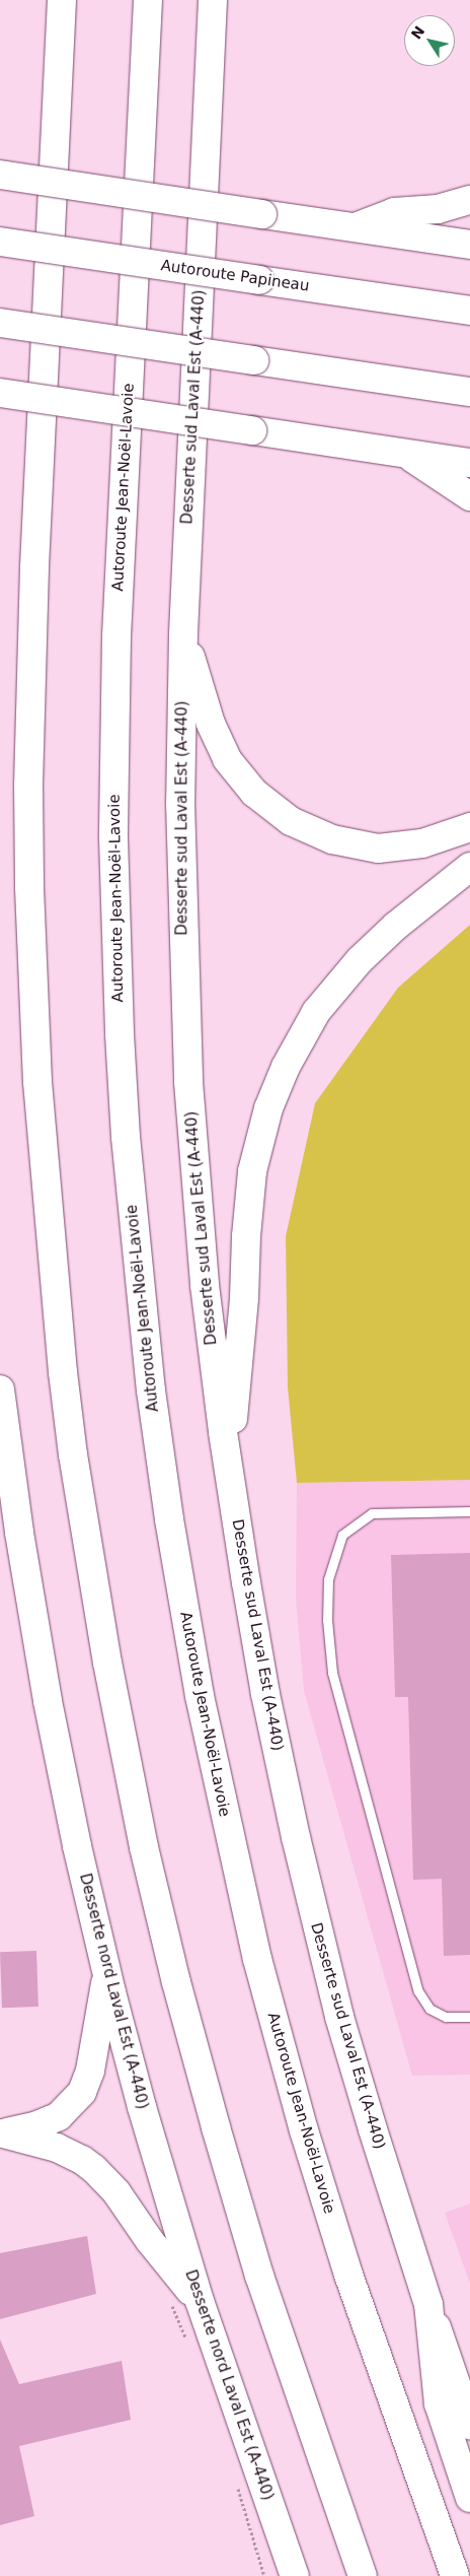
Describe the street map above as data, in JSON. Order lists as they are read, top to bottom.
{
  "streets": {
    "main road": [
      "Autoroute Papineau",
      "Desserte sud Laval Est (A-440)",
      "Autoroute Jean-Noël-Lavoie",
      "Desserte nord Laval Est (A-440)"
    ]
  },
  "north": "top left"
}
